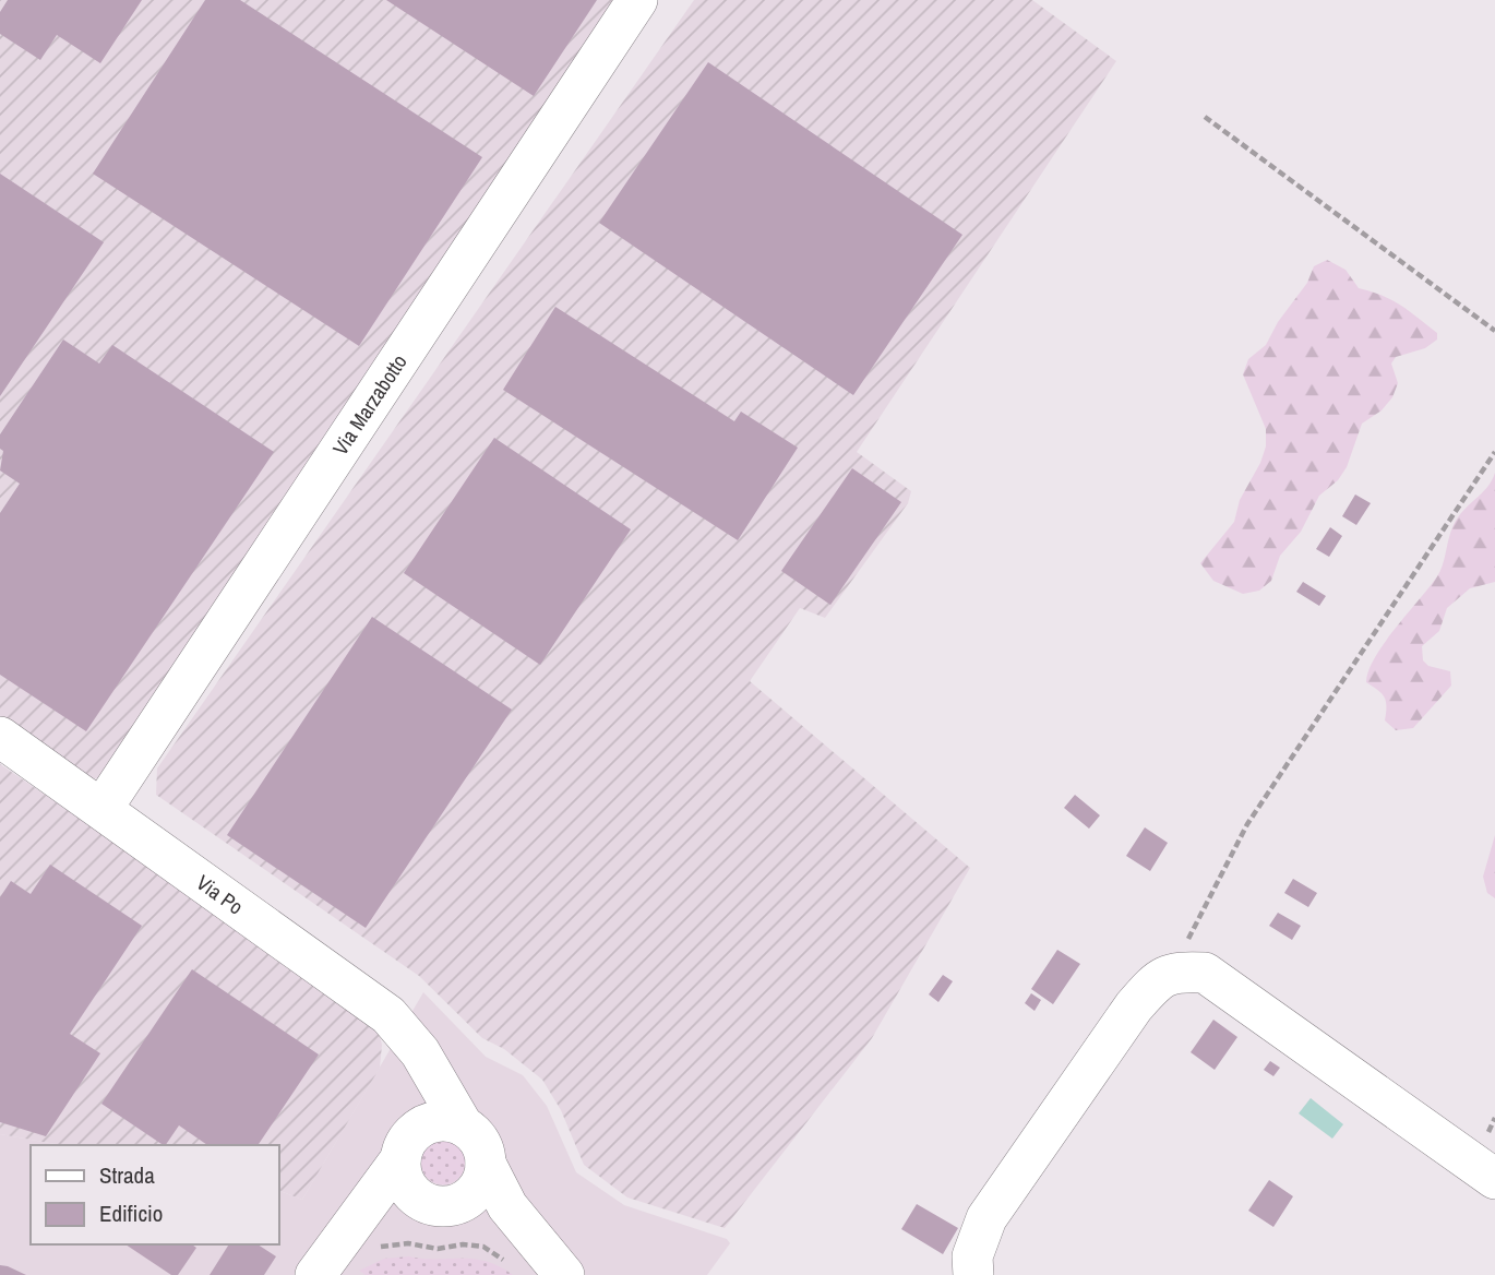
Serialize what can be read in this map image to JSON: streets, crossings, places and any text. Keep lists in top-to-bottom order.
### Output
{
  "streets": {
    "street": ["Via Marzabotto", "Via Po"]
  },
  "crossings": [
    ["Via Marzabotto", "Via Po"]
  ],
  "legend": ["Strada", "Edificio"]
}
